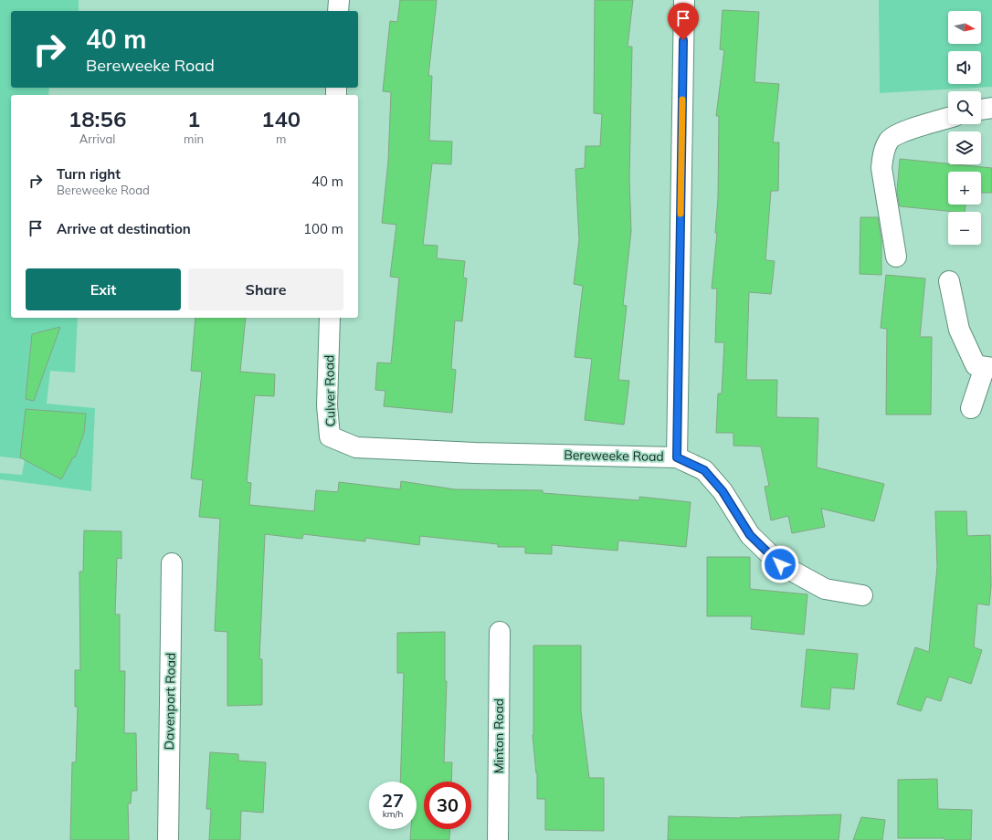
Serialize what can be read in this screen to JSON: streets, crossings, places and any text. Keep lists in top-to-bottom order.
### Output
{
  "streets": {
    "street": [
      "Culver Road",
      "Bereweeke Road",
      "Davenport Road",
      "Minton Road"
    ]
  },
  "crossings": [
    ["Culver Road", "Bereweeke Road"]
  ],
  "north": "right",
  "page": {
    "map_buttons": ["+", "−"],
    "turn": ["40 m", "Bereweeke Road"],
    "eta": [
      "18:56",
      "Arrival",
      "1",
      "min",
      "140",
      "m"
    ],
    "list": [
      {
        "name": "Turn right",
        "note": "Bereweeke Road",
        "value": "40 m"
      },
      {
        "name": "Arrive at destination",
        "value": "100 m"
      }
    ],
    "buttons": ["Exit", "Share"],
    "speed": "27 km/h",
    "limit": "30"
  }
}
